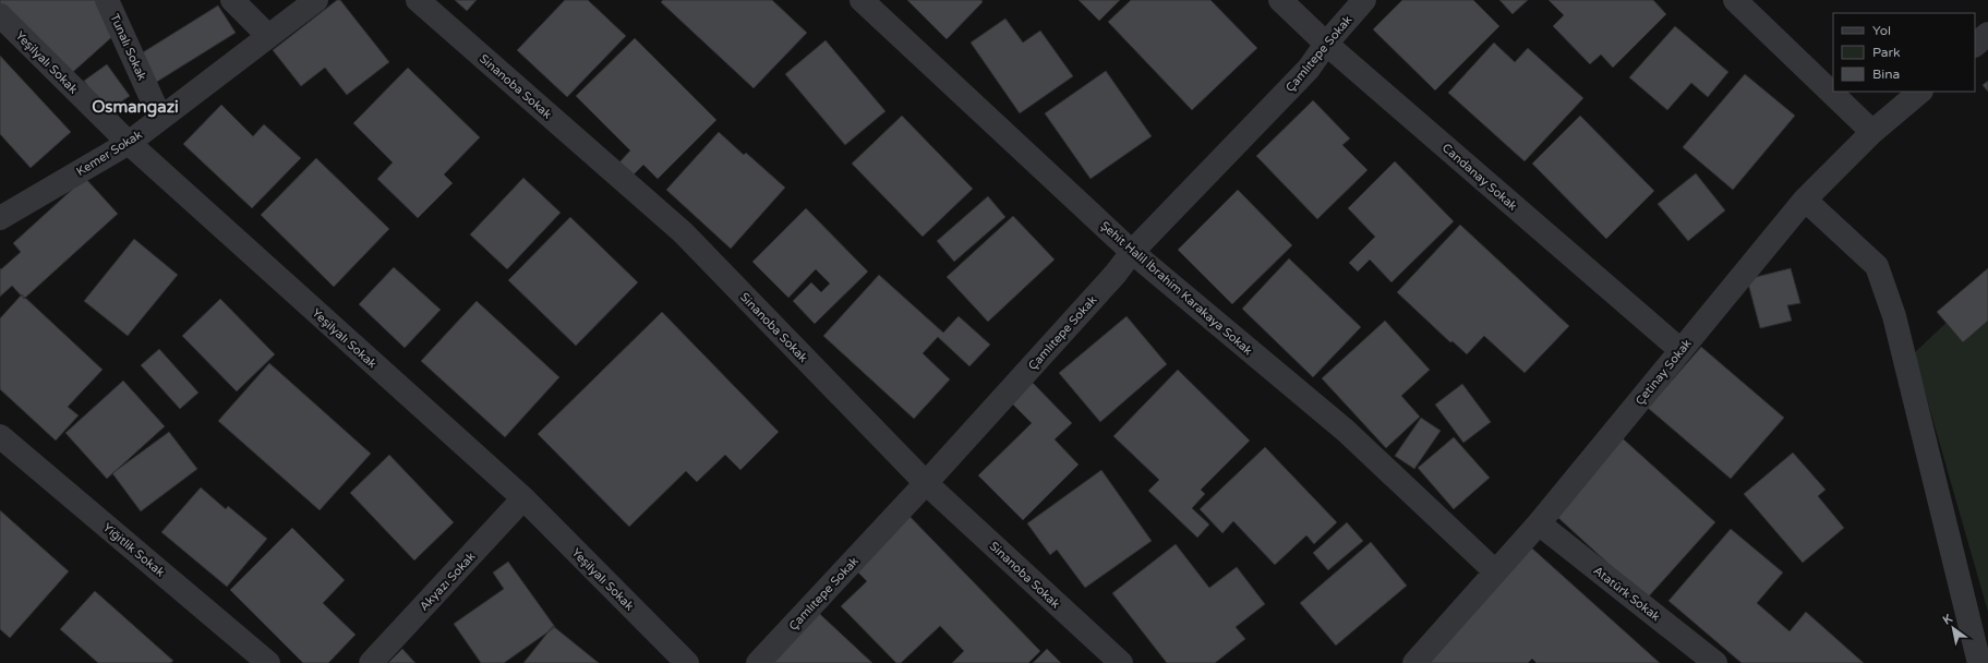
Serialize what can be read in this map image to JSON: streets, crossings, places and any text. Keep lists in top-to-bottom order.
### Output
{
  "streets": {
    "street": [
      "Tunalı Sokak",
      "Çamlıtepe Sokak",
      "Yeşilyalı Sokak",
      "Sinanoba Sokak",
      "Kemer Sokak",
      "Candanay Sokak",
      "Şehit Halil İbrahim Karakaya Sokak",
      "Çetinay Sokak",
      "Yiğitlik Sokak",
      "Akyazı Sokak",
      "Atatürk Sokak"
    ]
  },
  "crossings": [
    ["Tunalı Sokak", "Kemer Sokak"],
    ["Çamlıtepe Sokak", "Sinanoba Sokak"],
    ["Çamlıtepe Sokak", "Candanay Sokak"],
    ["Çamlıtepe Sokak", "Şehit Halil İbrahim Karakaya Sokak"],
    ["Yeşilyalı Sokak", "Kemer Sokak"],
    ["Yeşilyalı Sokak", "Akyazı Sokak"],
    ["Candanay Sokak", "Çetinay Sokak"],
    ["Şehit Halil İbrahim Karakaya Sokak", "Çetinay Sokak"],
    ["Çetinay Sokak", "Atatürk Sokak"]
  ],
  "districts": ["Osmangazi"],
  "legend": ["Yol", "Park", "Bina"],
  "north": "top left"
}
